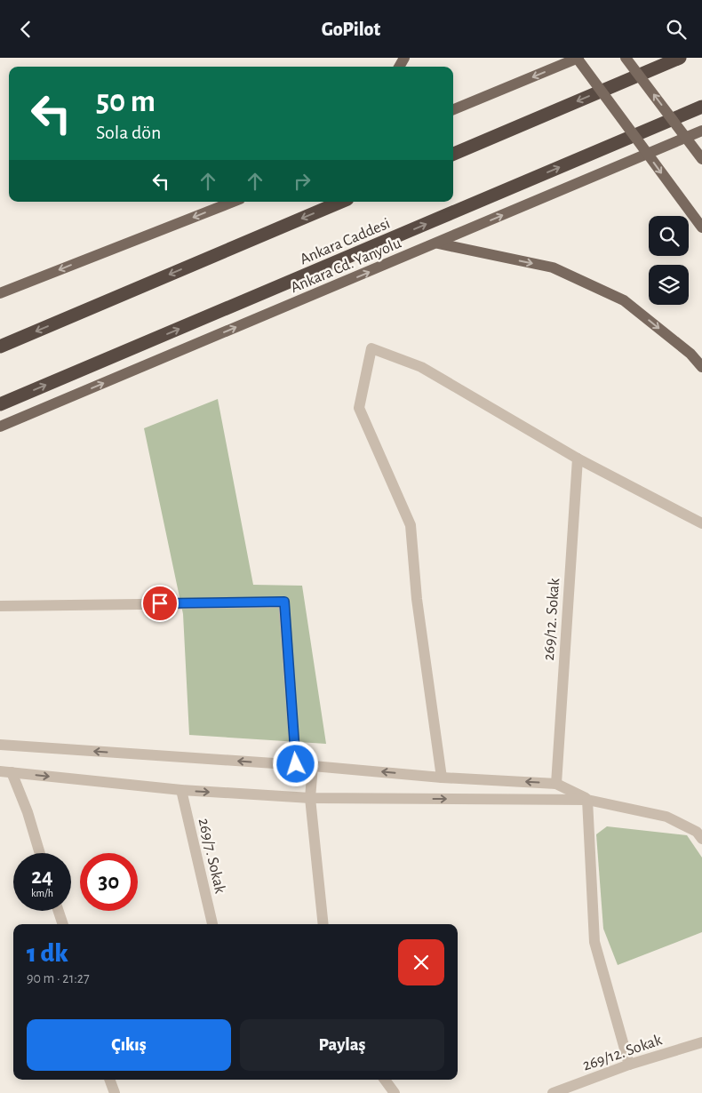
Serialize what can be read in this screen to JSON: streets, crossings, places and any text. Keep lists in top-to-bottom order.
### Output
{
  "streets": {
    "highway": ["Ankara Caddesi"],
    "main road": ["Ankara Cd. Yanyolu"],
    "street": ["269/12. Sokak", "269/7. Sokak"]
  },
  "one_way": ["Ankara Cd. Yanyolu"],
  "page": {
    "header": "GoPilot",
    "turn": ["50 m", "Sola dön"],
    "speed": "24 km/h",
    "limit": "30",
    "heading": ["1 dk", "90 m · 21:27"],
    "buttons": ["Çıkış", "Paylaş"]
  }
}
